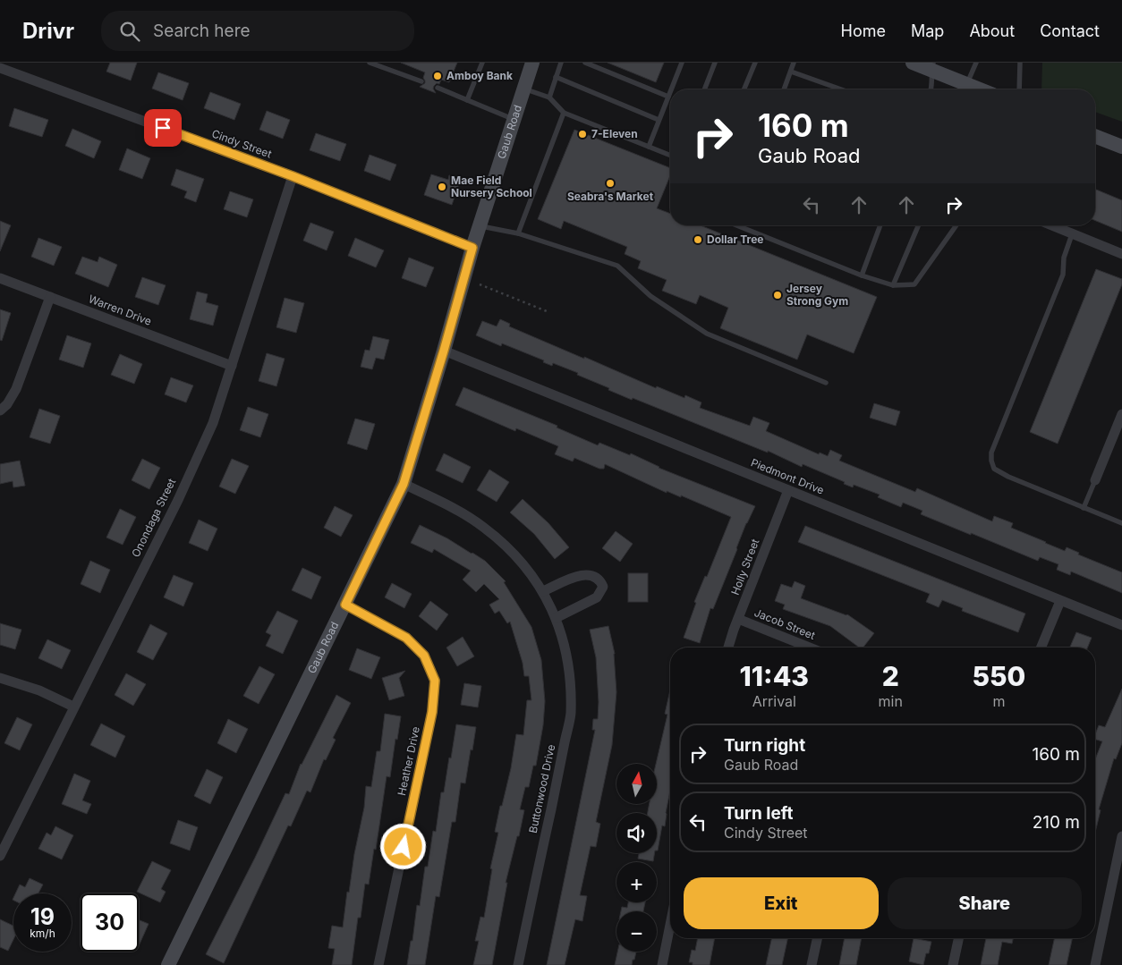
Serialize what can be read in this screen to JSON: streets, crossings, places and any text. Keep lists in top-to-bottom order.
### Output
{
  "streets": {
    "street": [
      "Gaub Road",
      "Cindy Street",
      "Warren Drive",
      "Piedmont Drive",
      "Onondaga Street",
      "Holly Street",
      "Jacob Street",
      "Heather Drive",
      "Buttonwood Drive"
    ]
  },
  "crossings": [
    ["Gaub Road", "Cindy Street"],
    ["Gaub Road", "Piedmont Drive"],
    ["Gaub Road", "Heather Drive"],
    ["Gaub Road", "Buttonwood Drive"],
    ["Cindy Street", "Onondaga Street"],
    ["Warren Drive", "Onondaga Street"],
    ["Piedmont Drive", "Holly Street"],
    ["Holly Street", "Jacob Street"]
  ],
  "places": [
    "Amboy Bank",
    "7-Eleven",
    "Seabra's Market",
    "Mae Field Nursery School",
    "Dollar Tree",
    "Jersey Strong Gym"
  ],
  "north": "top",
  "page": {
    "header": "Drivr",
    "search": "Search here",
    "nav": [
      "Home",
      "Map",
      "About",
      "Contact"
    ],
    "turn": ["160 m", "Gaub Road"],
    "eta": [
      "11:43",
      "Arrival",
      "2",
      "min",
      "550",
      "m"
    ],
    "list": [
      {
        "name": "Turn right",
        "note": "Gaub Road",
        "value": "160 m"
      },
      {
        "name": "Turn left",
        "note": "Cindy Street",
        "value": "210 m"
      }
    ],
    "map_buttons": ["+", "−"],
    "buttons": ["Exit", "Share"],
    "speed": "19 km/h",
    "limit": "30"
  }
}
